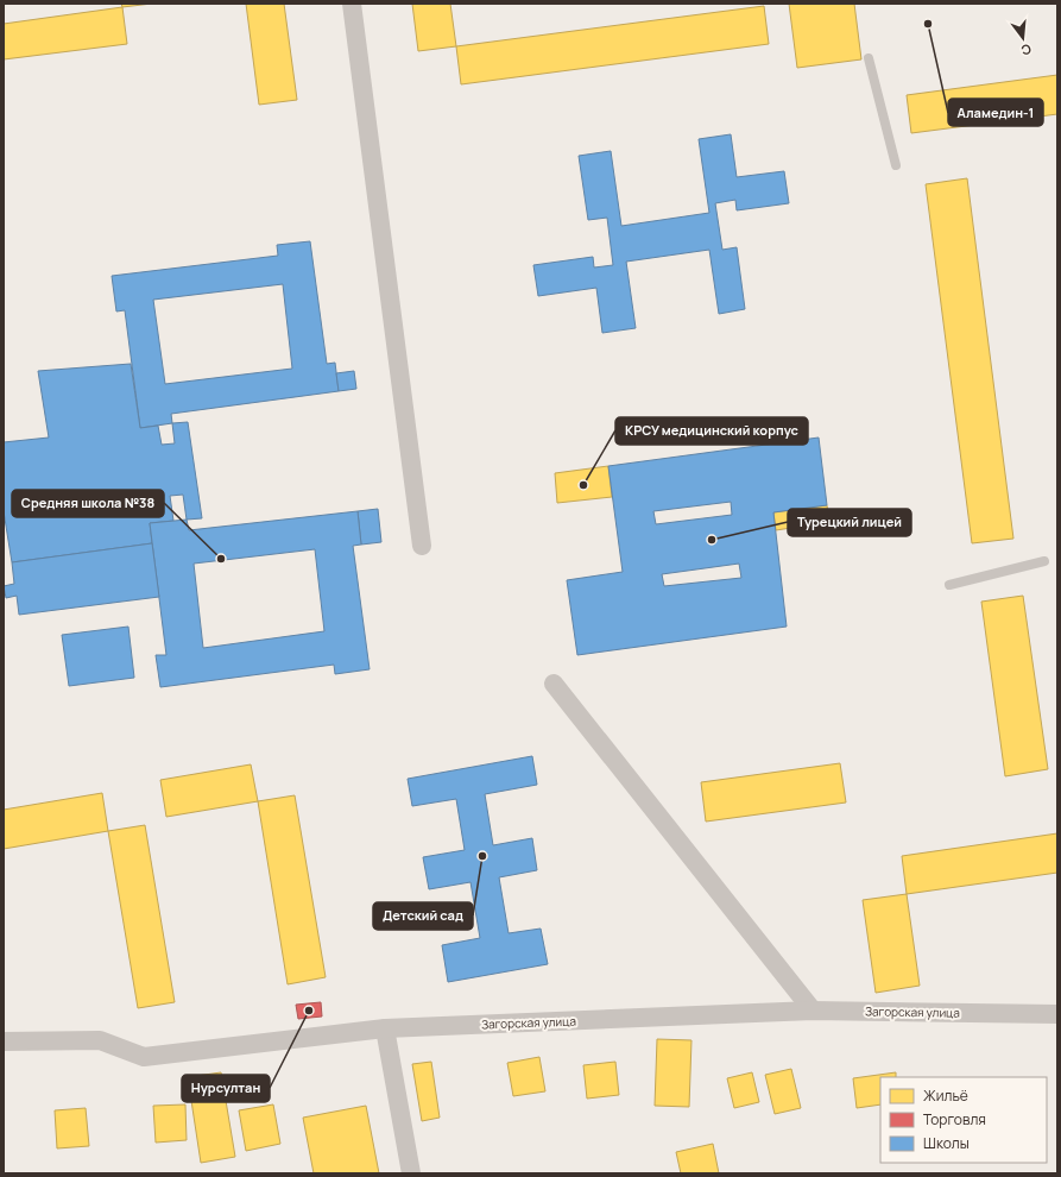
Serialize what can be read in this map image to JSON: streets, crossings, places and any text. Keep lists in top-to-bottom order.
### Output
{
  "streets": {
    "street": ["Загорская улица"]
  },
  "places": [
    "Аламедин-1",
    "КРСУ медицинский корпус",
    "Турецкий лицей",
    "Средняя школа №38",
    "Детский сад",
    "Нурсултан"
  ],
  "legend": ["Жильё", "Торговля", "Школы"],
  "north": "bottom"
}
